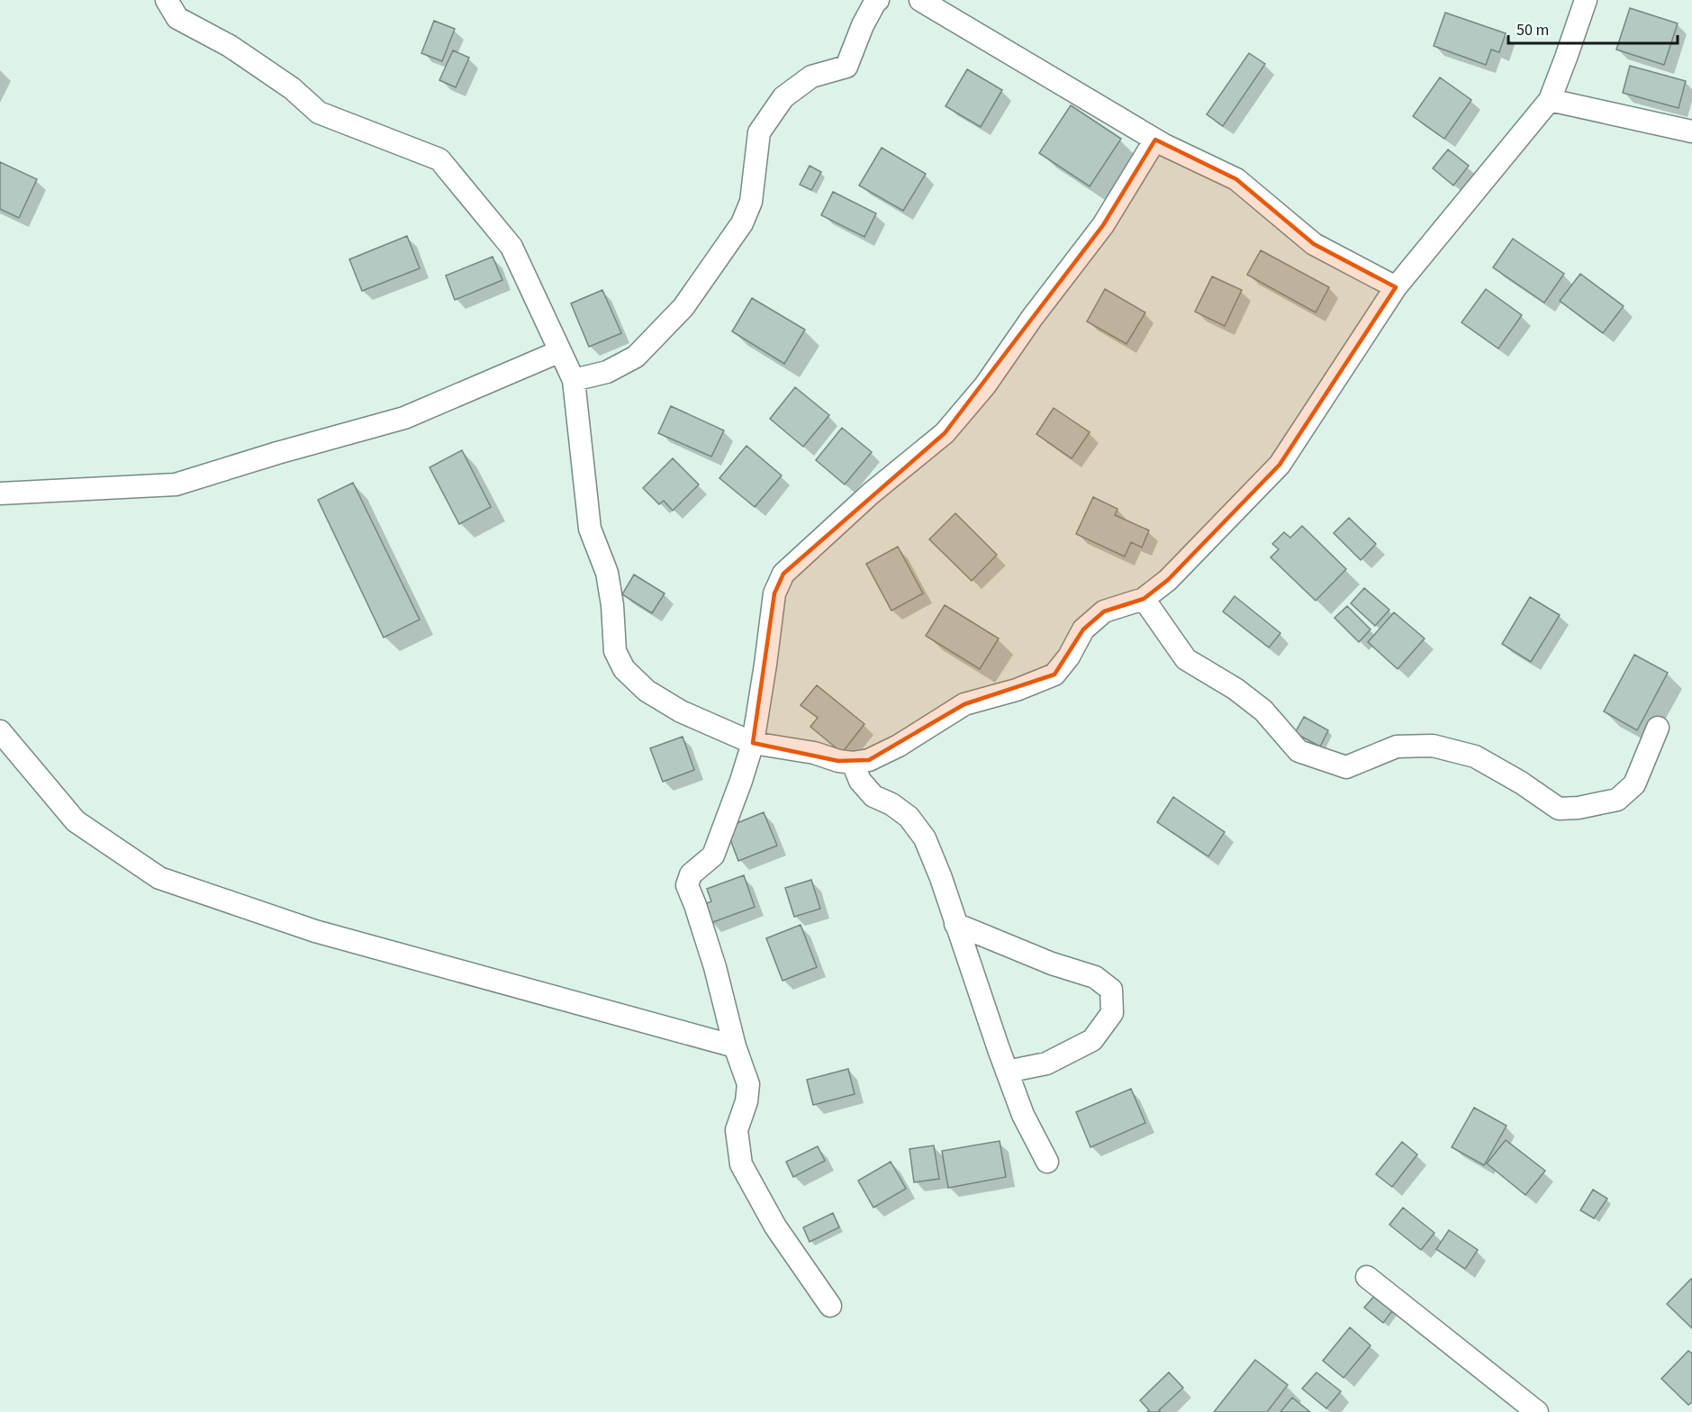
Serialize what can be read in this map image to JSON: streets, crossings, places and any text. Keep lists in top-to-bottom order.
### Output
{
  "scale_bar": "50 m"
}
